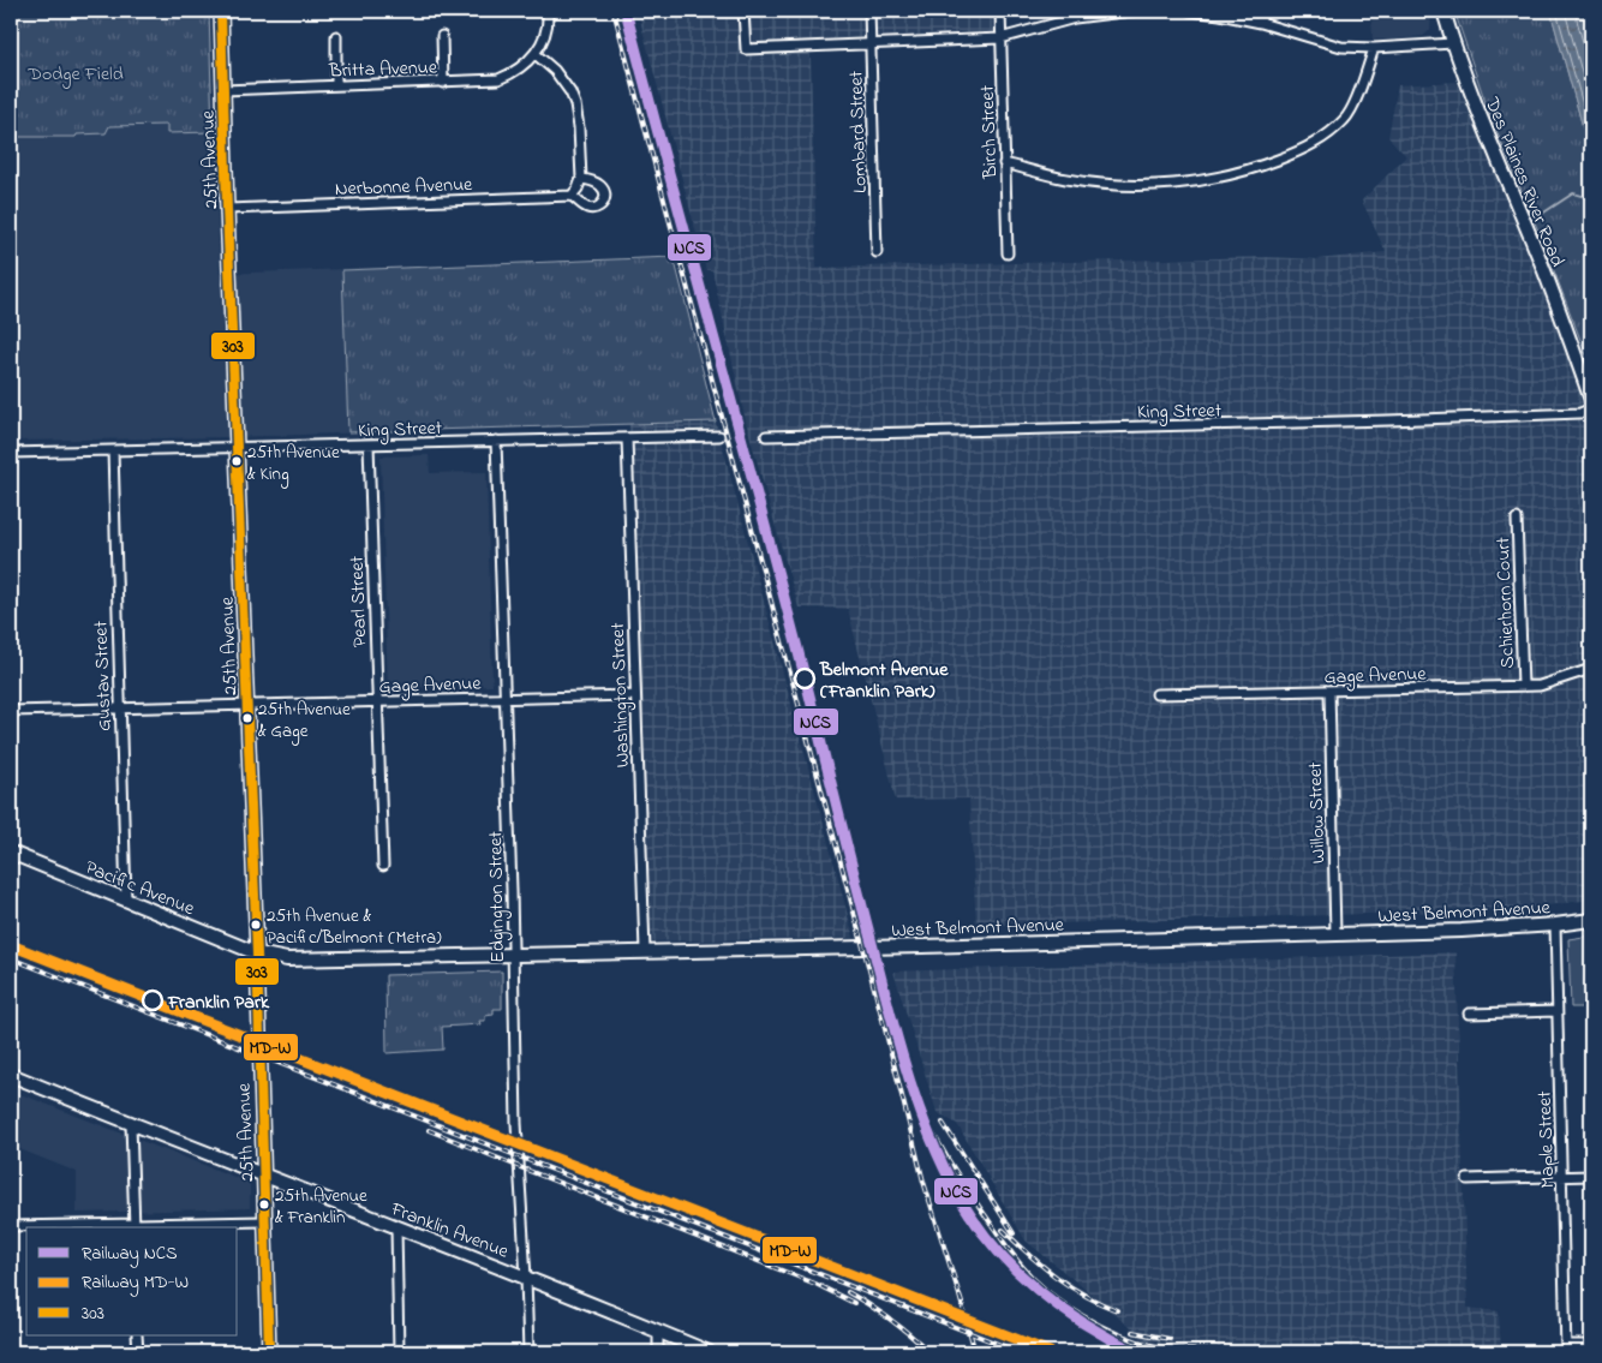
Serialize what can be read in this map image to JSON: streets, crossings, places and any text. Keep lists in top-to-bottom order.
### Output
{
  "streets": {
    "main road": [
      "25th Avenue",
      "Des Plaines River Road",
      "Pacific Avenue",
      "West Belmont Avenue",
      "Franklin Avenue"
    ],
    "street": [
      "Britta Avenue",
      "Lombard Street",
      "Birch Street",
      "Nerbonne Avenue",
      "King Street",
      "Pearl Street",
      "Schierhorn Court",
      "Gage Avenue",
      "Gustav Street",
      "Washington Street",
      "Willow Street",
      "Edgington Street",
      "Maple Street"
    ]
  },
  "crossings": [
    ["Britta Avenue", "25th Avenue"],
    ["25th Avenue", "Nerbonne Avenue"],
    ["25th Avenue", "King Street"],
    ["25th Avenue", "Gage Avenue"],
    ["25th Avenue", "Pacific Avenue"],
    ["25th Avenue", "West Belmont Avenue"],
    ["25th Avenue", "Franklin Avenue"],
    ["King Street", "Pearl Street"],
    ["King Street", "Gustav Street"],
    ["King Street", "Washington Street"],
    ["King Street", "Edgington Street"],
    ["Pearl Street", "Gage Avenue"],
    ["Schierhorn Court", "Gage Avenue"],
    ["Gage Avenue", "Gustav Street"],
    ["Gage Avenue", "Washington Street"],
    ["Gage Avenue", "Willow Street"],
    ["Gage Avenue", "Edgington Street"],
    ["Gustav Street", "Pacific Avenue"],
    ["Washington Street", "West Belmont Avenue"],
    ["Willow Street", "West Belmont Avenue"],
    ["Pacific Avenue", "West Belmont Avenue"],
    ["Edgington Street", "West Belmont Avenue"],
    ["Edgington Street", "Franklin Avenue"],
    ["West Belmont Avenue", "Maple Street"]
  ],
  "parks": ["Dodge Field"],
  "places": [
    "25th Avenue & King",
    "Belmont Avenue (Franklin Park)",
    "25th Avenue & Gage",
    "25th Avenue & Pacific/Belmont (Metra)",
    "Franklin Park",
    "25th Avenue & Franklin"
  ],
  "lines": ["rail line NCS", "transit line 303", "rail line MD-W"],
  "legend": ["Railway NCS", "Railway MD-W", "303"]
}
